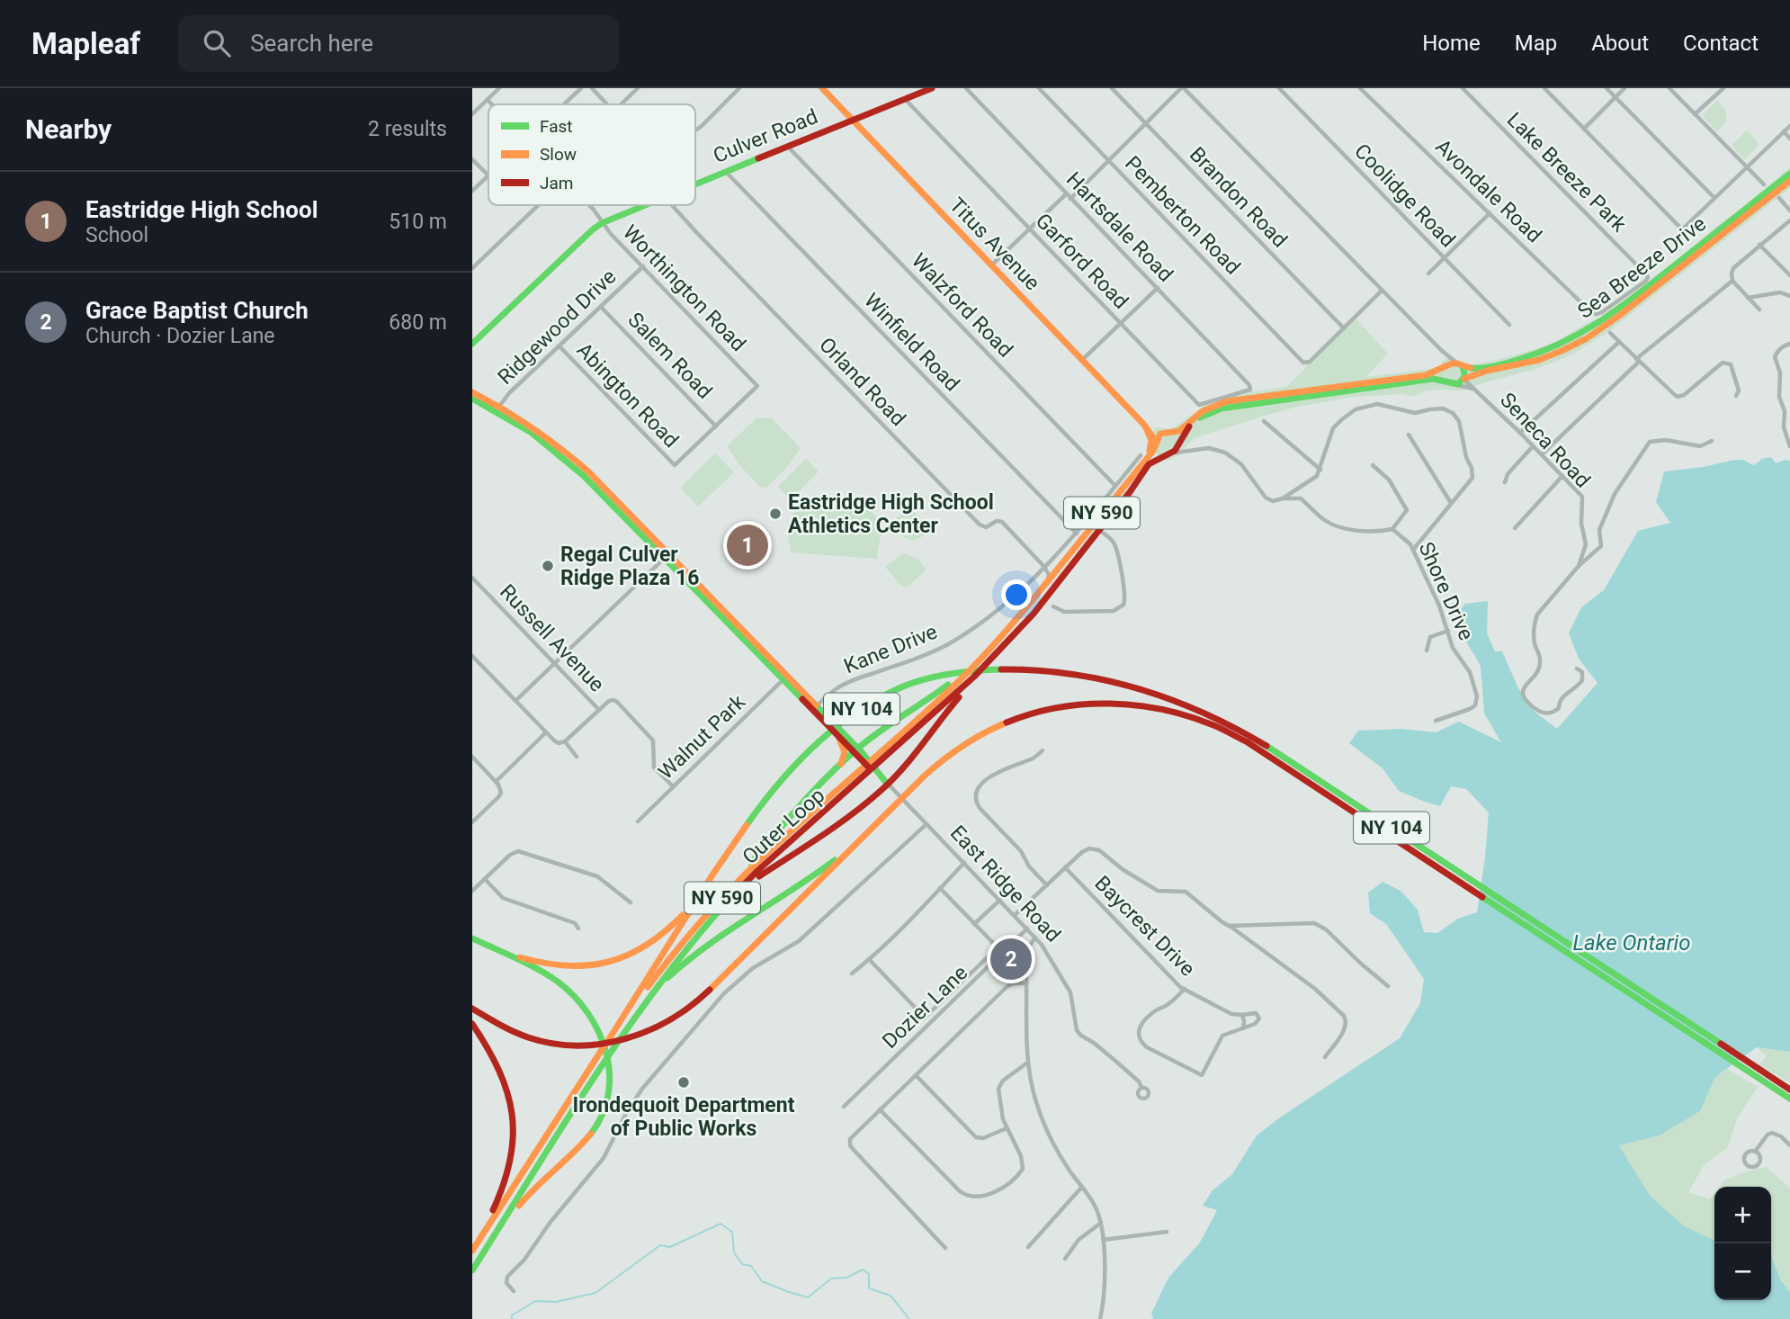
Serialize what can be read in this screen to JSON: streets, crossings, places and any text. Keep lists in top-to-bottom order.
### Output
{
  "streets": {
    "main road": [
      "Culver Road",
      "Titus Avenue",
      "Sea Breeze Drive",
      "NY 590",
      "NY 104",
      "Outer Loop",
      "East Ridge Road"
    ],
    "street": [
      "Lake Breeze Park",
      "Avondale Road",
      "Coolidge Road",
      "Brandon Road",
      "Pemberton Road",
      "Hartsdale Road",
      "Garford Road",
      "Worthington Road",
      "Walzford Road",
      "Ridgewood Drive",
      "Winfield Road",
      "Salem Road",
      "Orland Road",
      "Abington Road",
      "Seneca Road",
      "Shore Drive",
      "Russell Avenue",
      "Kane Drive",
      "Walnut Park",
      "Baycrest Drive",
      "Dozier Lane"
    ]
  },
  "crossings": [
    ["Culver Road", "Titus Avenue"],
    ["Culver Road", "Garford Road"],
    ["Culver Road", "Worthington Road"],
    ["Culver Road", "Walzford Road"],
    ["Culver Road", "Winfield Road"],
    ["Lake Breeze Park", "Avondale Road"],
    ["Brandon Road", "Pemberton Road"],
    ["Hartsdale Road", "Garford Road"],
    ["Titus Avenue", "NY 590"],
    ["Titus Avenue", "Outer Loop"],
    ["Sea Breeze Drive", "Seneca Road"],
    ["Worthington Road", "Ridgewood Drive"],
    ["Worthington Road", "Salem Road"],
    ["Worthington Road", "Abington Road"],
    ["Walzford Road", "Kane Drive"],
    ["Ridgewood Drive", "Salem Road"],
    ["Ridgewood Drive", "Abington Road"],
    ["Ridgewood Drive", "East Ridge Road"],
    ["Winfield Road", "Kane Drive"],
    ["Salem Road", "Abington Road"],
    ["Orland Road", "Kane Drive"],
    ["NY 590", "Kane Drive"],
    ["NY 590", "Outer Loop"],
    ["Russell Avenue", "Walnut Park"],
    ["Kane Drive", "East Ridge Road"],
    ["Walnut Park", "East Ridge Road"],
    ["East Ridge Road", "Dozier Lane"]
  ],
  "water": ["Lake Ontario"],
  "places": ["Eastridge High School Athletics Center", "Regal Culver Ridge Plaza 16", "Irondequoit Department of Public Works"],
  "legend": ["Fast", "Slow", "Jam"],
  "page": {
    "header": "Mapleaf",
    "search": "Search here",
    "nav": [
      "Home",
      "Map",
      "About",
      "Contact"
    ],
    "heading": ["Nearby", "2 results"],
    "list": [
      {
        "mark": "1",
        "name": "Eastridge High School",
        "note": "School",
        "value": "510 m"
      },
      {
        "mark": "2",
        "name": "Grace Baptist Church",
        "note": "Church · Dozier Lane",
        "value": "680 m"
      }
    ],
    "pins": ["1", "2"],
    "map_buttons": ["+", "−"]
  }
}
